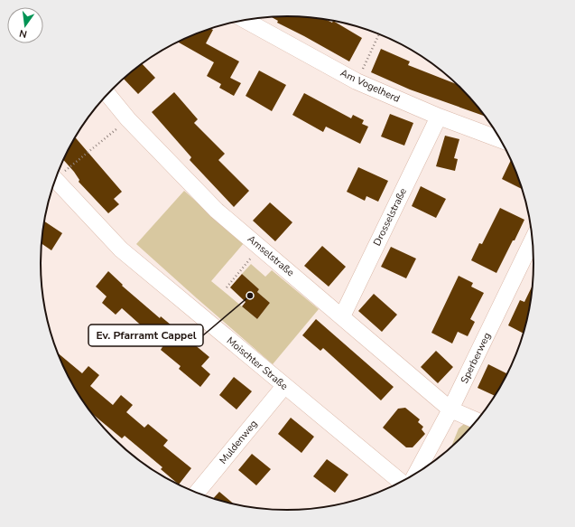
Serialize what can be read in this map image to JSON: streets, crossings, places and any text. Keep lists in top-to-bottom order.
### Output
{
  "streets": {
    "street": [
      "Am Vogelherd",
      "Drosselstraße",
      "Amselstraße",
      "Sperberweg",
      "Moischter Straße",
      "Muldenweg"
    ]
  },
  "crossings": [
    ["Am Vogelherd", "Drosselstraße"],
    ["Drosselstraße", "Amselstraße"],
    ["Amselstraße", "Sperberweg"],
    ["Moischter Straße", "Muldenweg"]
  ],
  "places": ["Ev. Pfarramt Cappel"],
  "north": "bottom"
}
